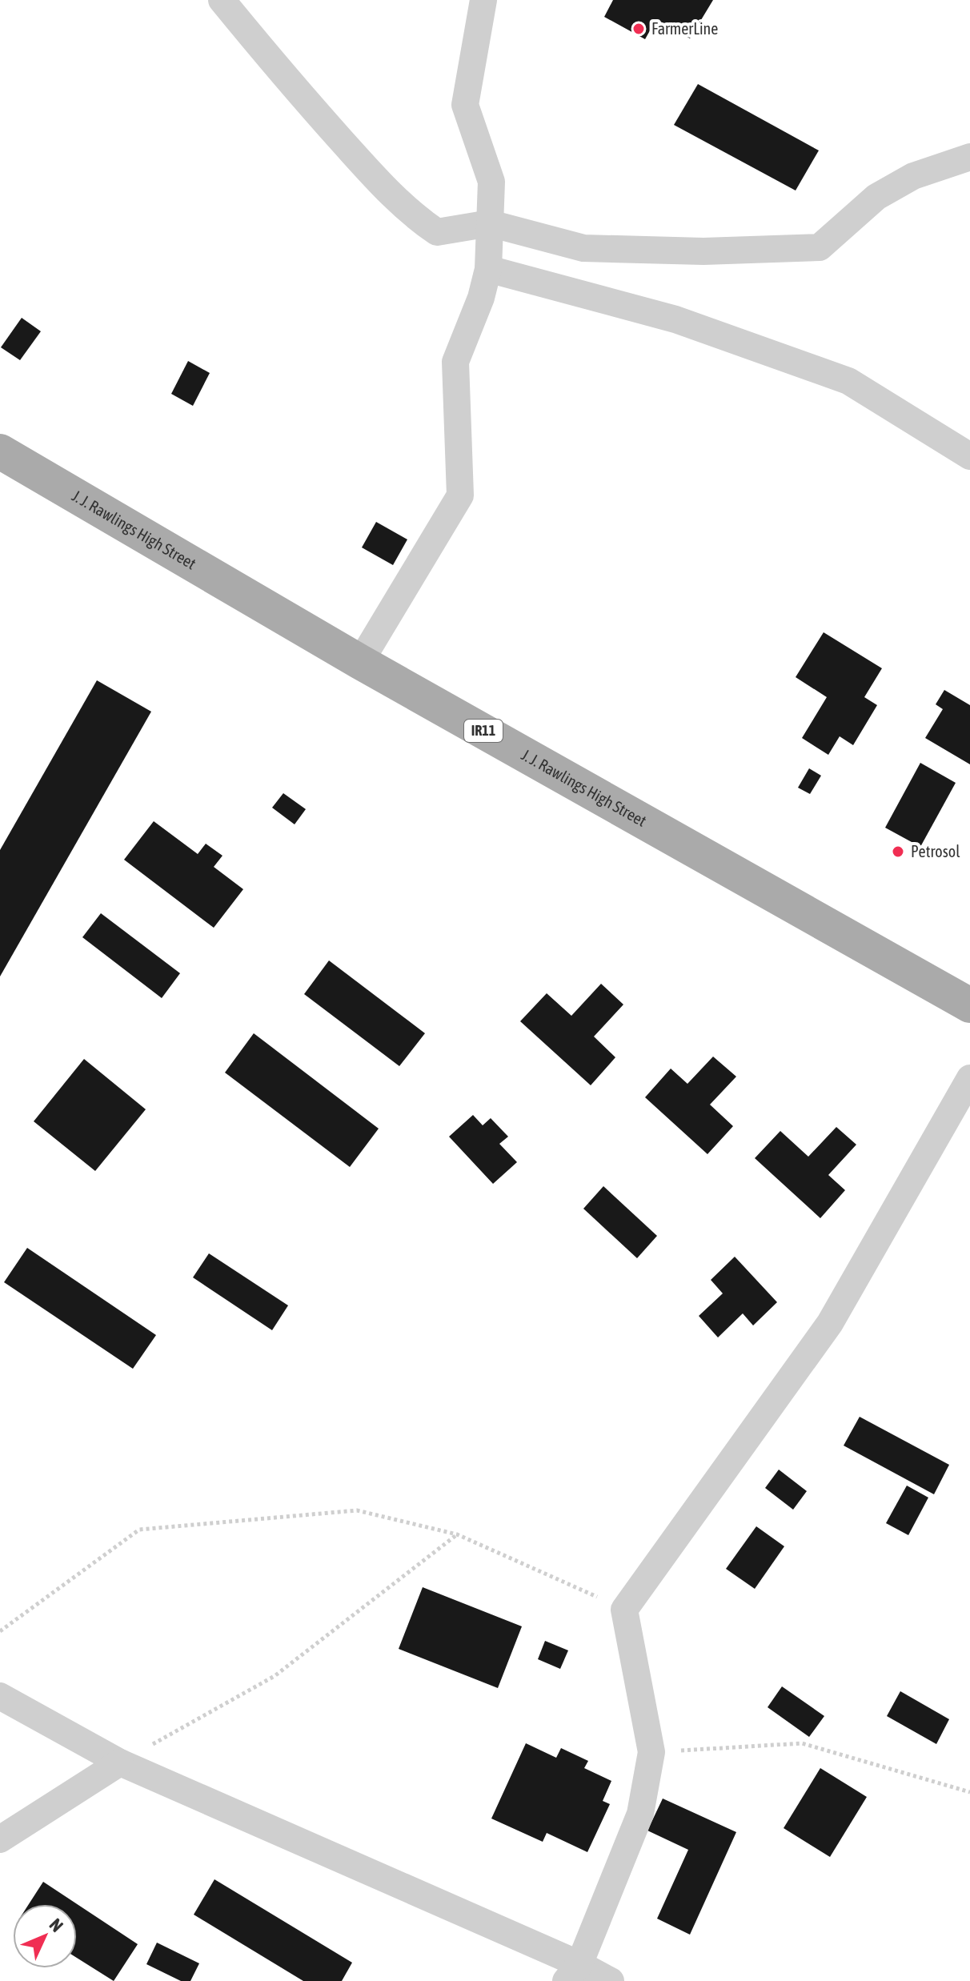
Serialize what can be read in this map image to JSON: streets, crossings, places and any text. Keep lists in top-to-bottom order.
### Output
{
  "streets": {
    "main road": ["J. J. Rawlings High Street", "IR11"]
  },
  "places": ["FarmerLine", "Petrosol"],
  "north": "top right"
}
